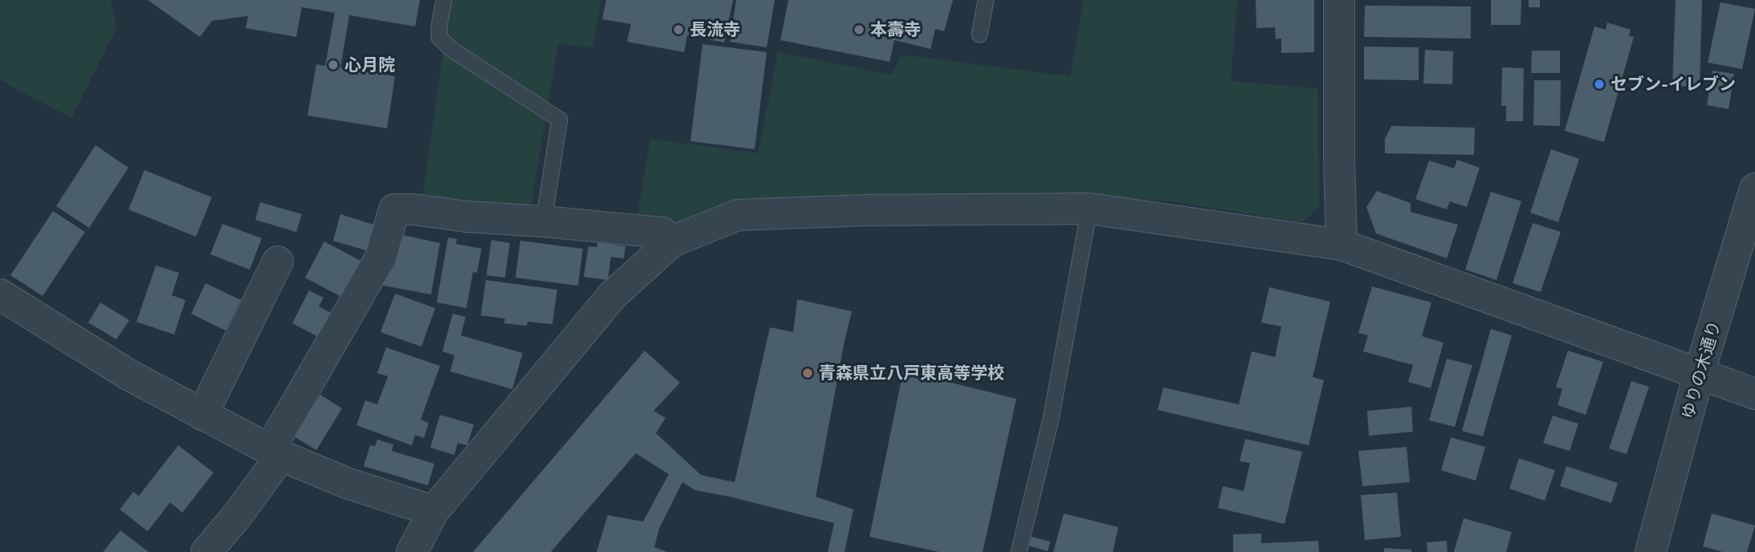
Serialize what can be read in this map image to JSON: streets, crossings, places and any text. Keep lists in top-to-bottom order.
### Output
{
  "streets": {
    "street": ["ゆりの木通り"]
  },
  "places": [
    "長流寺",
    "本壽寺",
    "心月院",
    "セブン-イレブン",
    "青森県立八戸東高等学校"
  ]
}
